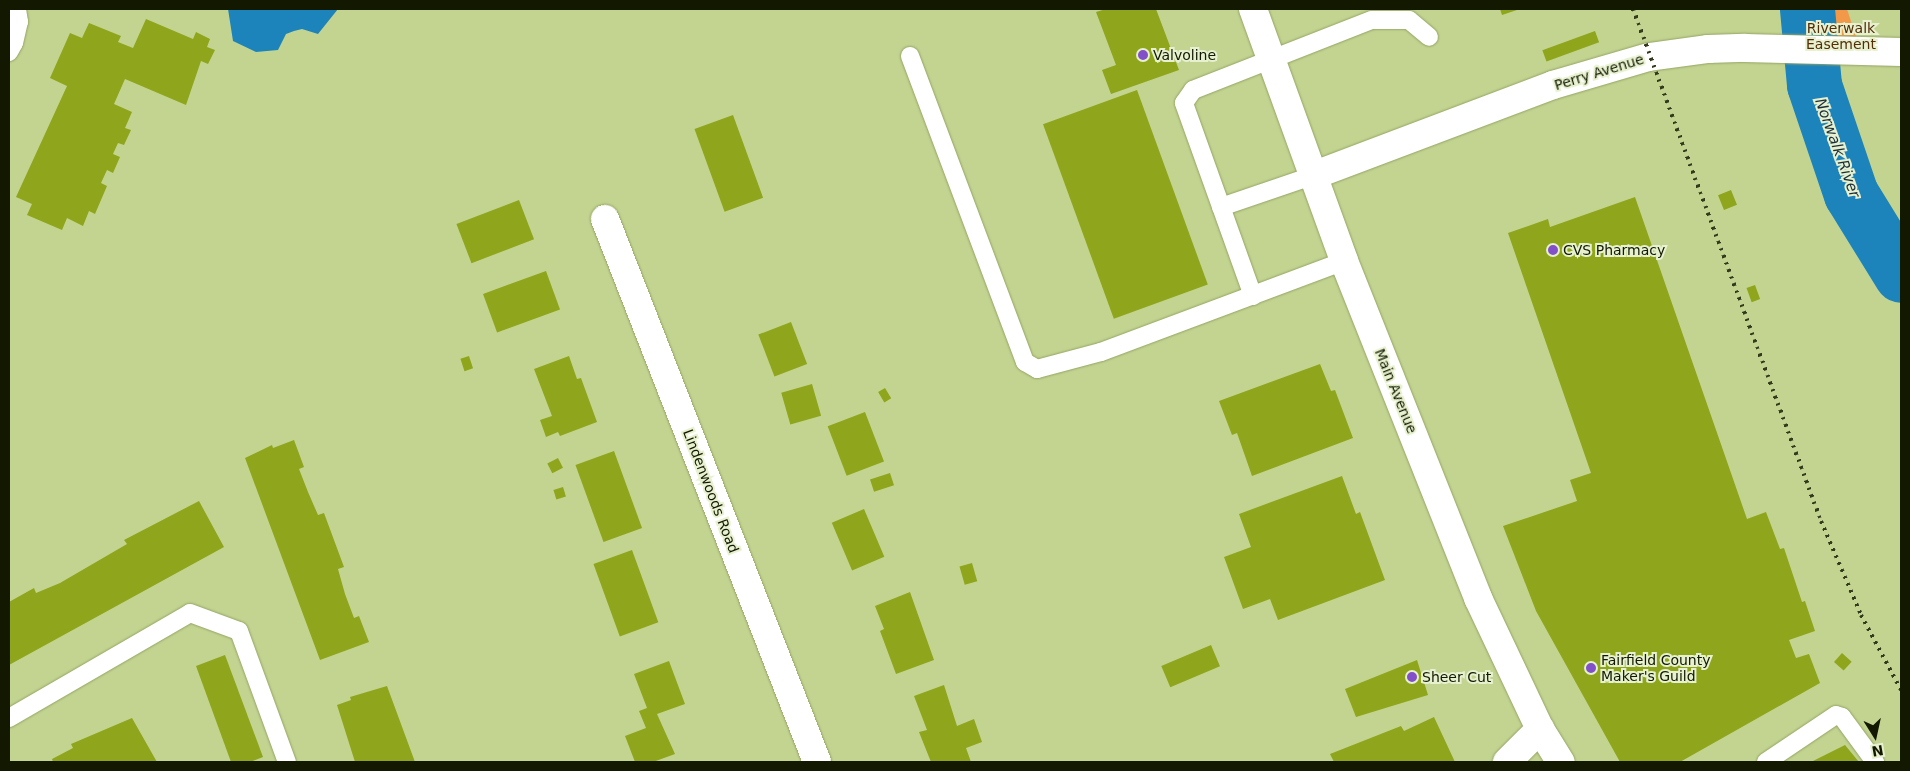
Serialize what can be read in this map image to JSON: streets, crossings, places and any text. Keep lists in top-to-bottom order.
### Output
{
  "streets": {
    "street": ["Perry Avenue", "Main Avenue", "Lindenwoods Road"]
  },
  "crossings": [
    ["Perry Avenue", "Main Avenue"]
  ],
  "water": ["Norwalk River"],
  "parks": ["Riverwalk Easement"],
  "places": [
    "Valvoline",
    "CVS Pharmacy",
    "Fairfield County Maker's Guild",
    "Sheer Cut"
  ],
  "north": "bottom"
}
